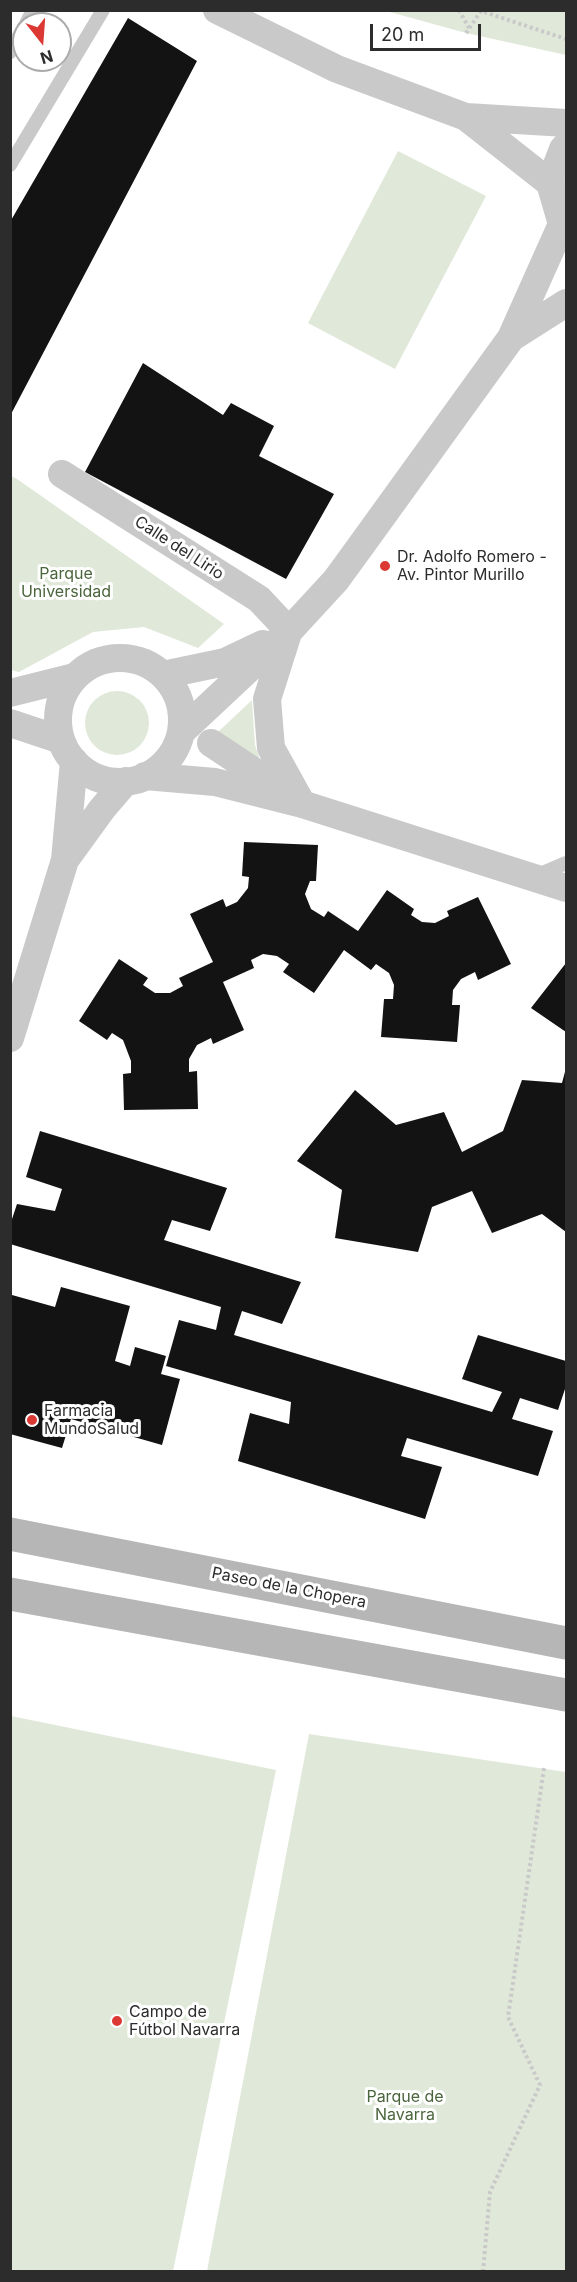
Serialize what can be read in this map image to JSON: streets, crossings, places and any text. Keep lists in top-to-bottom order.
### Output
{
  "streets": {
    "main road": ["Paseo de la Chopera"],
    "street": ["Calle del Lirio"]
  },
  "parks": ["Parque Universidad", "Parque de Navarra"],
  "places": ["Dr. Adolfo Romero - Av. Pintor Murillo", "Farmacia MundoSalud", "Campo de Fútbol Navarra"],
  "scale_bar": "20 m",
  "north": "bottom"
}
